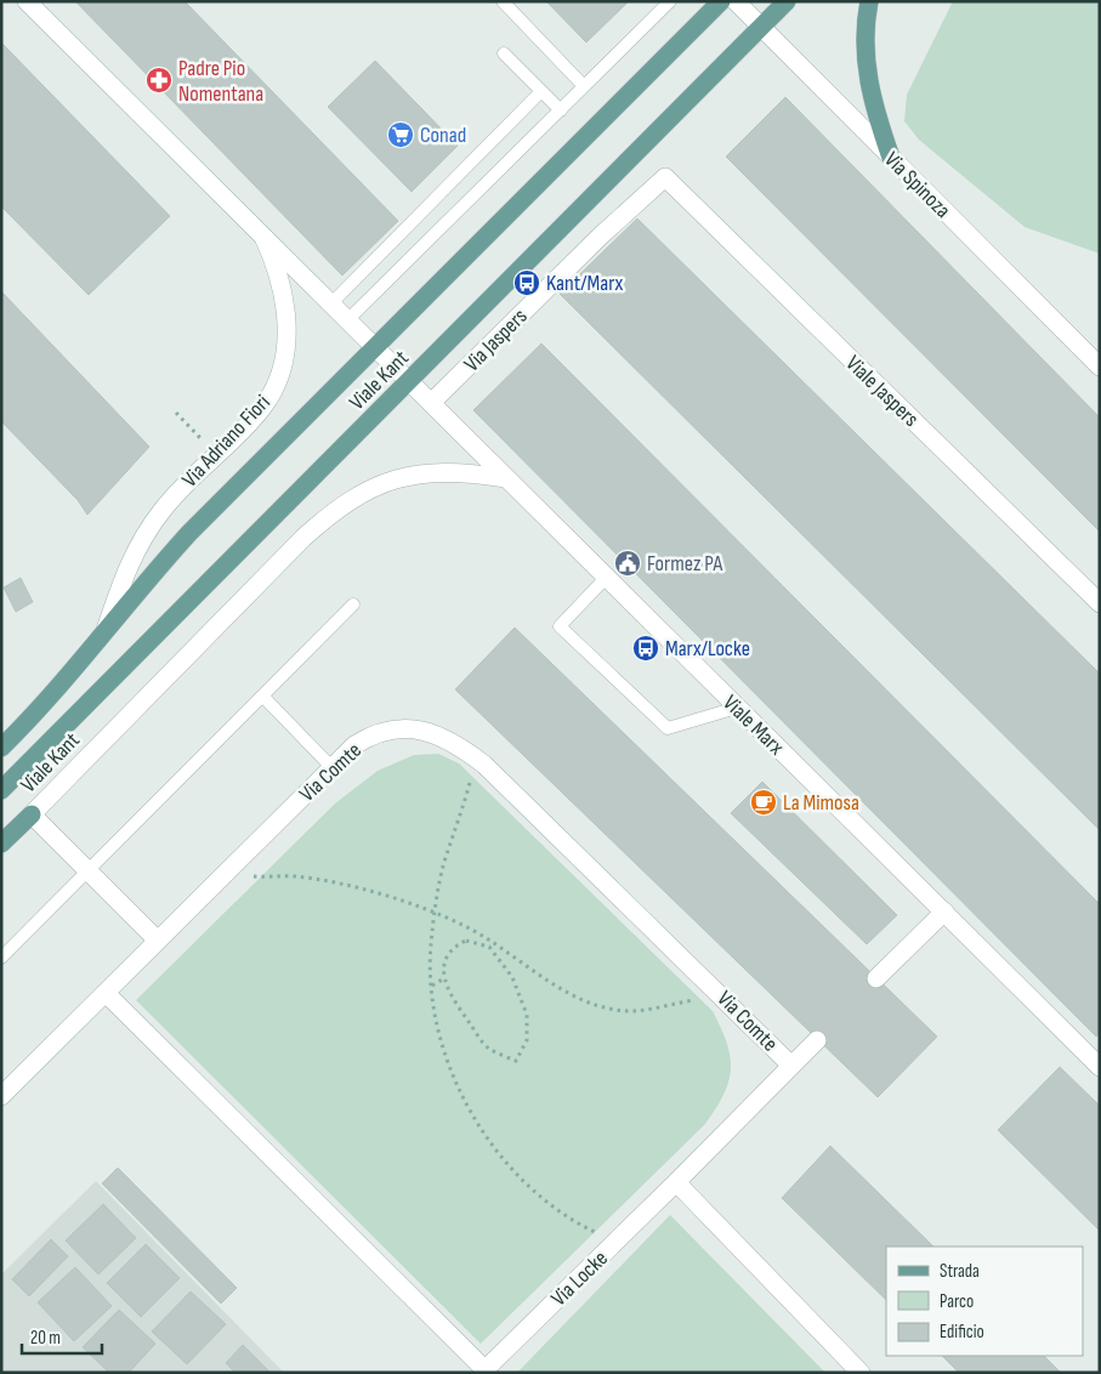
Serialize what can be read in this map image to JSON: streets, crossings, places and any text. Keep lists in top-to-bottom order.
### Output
{
  "streets": {
    "main road": ["Viale Kant"],
    "street": [
      "Via Spinoza",
      "Via Jaspers",
      "Viale Jaspers",
      "Via Adriano Fiori",
      "Viale Marx",
      "Via Comte",
      "Via Locke"
    ]
  },
  "crossings": [
    ["Via Spinoza", "Viale Kant"],
    ["Via Jaspers", "Viale Jaspers"],
    ["Via Jaspers", "Viale Marx"],
    ["Viale Kant", "Via Adriano Fiori"],
    ["Viale Kant", "Viale Marx"],
    ["Via Adriano Fiori", "Viale Marx"],
    ["Via Comte", "Via Locke"]
  ],
  "places": {
    "pharmacy": ["Padre Pio Nomentana"],
    "supermarket": ["Conad"],
    "bus stop": ["Kant/Marx", "Marx/Locke"],
    "public building": ["Formez PA"],
    "cafe": ["La Mimosa"]
  },
  "legend": ["Strada", "Parco", "Edificio"],
  "scale_bar": "20 m"
}
